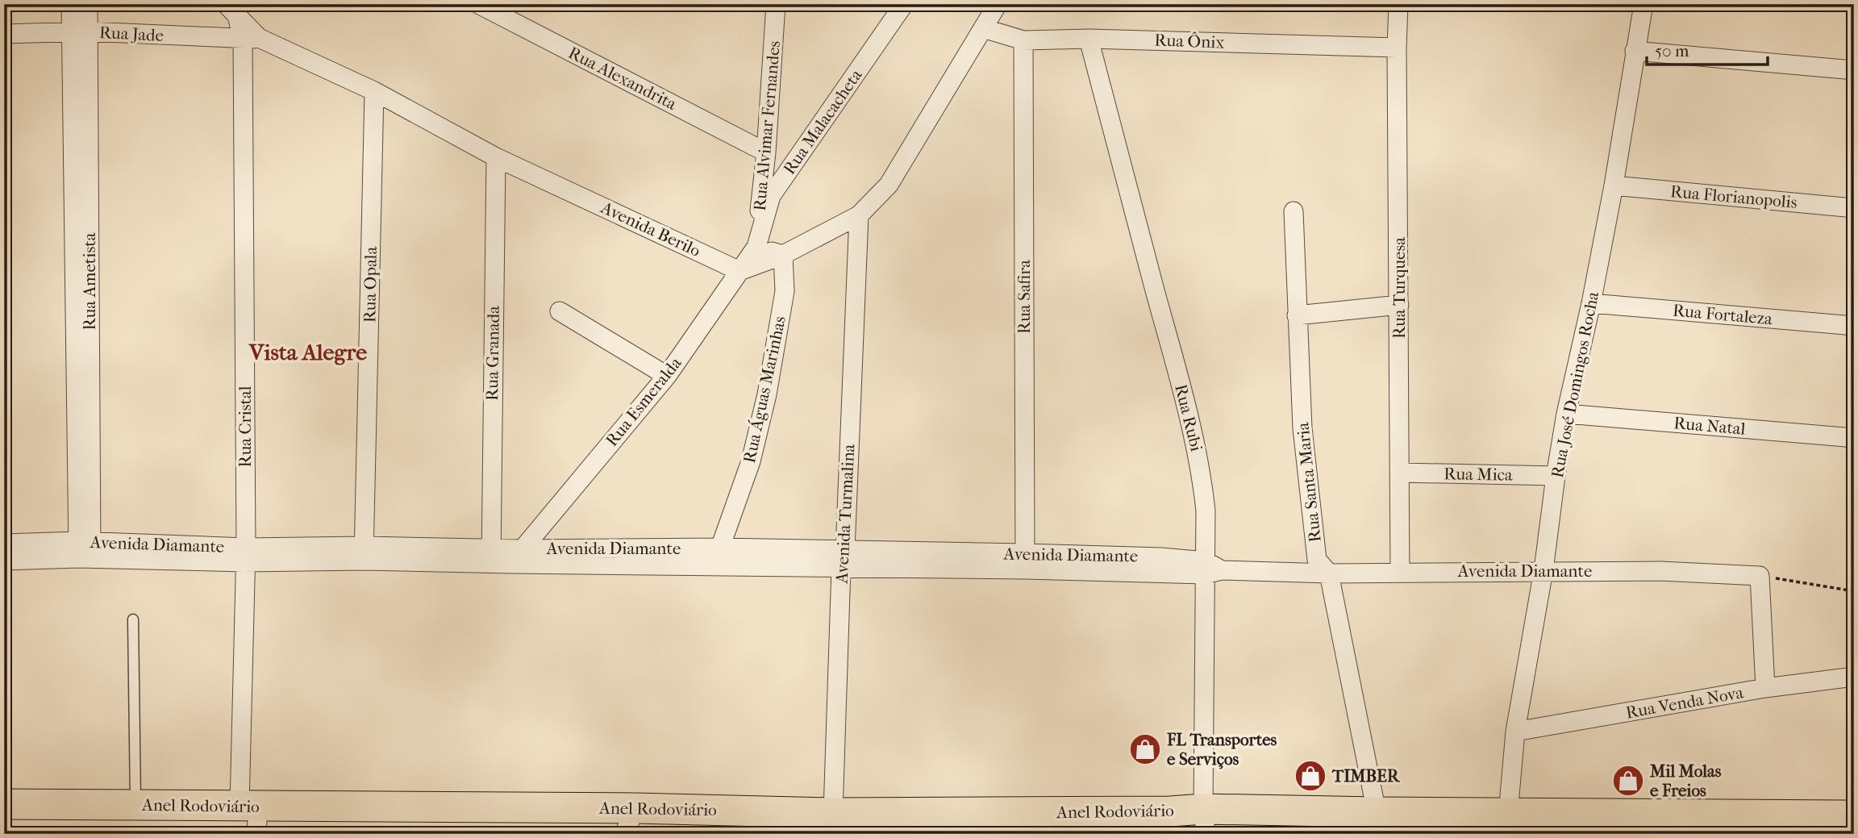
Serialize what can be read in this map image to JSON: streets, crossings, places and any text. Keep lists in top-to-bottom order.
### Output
{
  "streets": {
    "main road": ["Anel Rodoviário"],
    "street": [
      "Rua Jade",
      "Rua Ônix",
      "Rua Alexandrita",
      "Rua Malacacheta",
      "Rua Alvimar Fernandes",
      "Rua Florianopolis",
      "Avenida Berilo",
      "Rua Ametista",
      "Rua Opala",
      "Rua Turquesa",
      "Rua Safira",
      "Rua Fortaleza",
      "Rua Granada",
      "Rua José Domingos Rocha",
      "Rua Águas Marinhas",
      "Rua Esmeralda",
      "Rua Rubi",
      "Rua Natal",
      "Rua Cristal",
      "Rua Mica",
      "Rua Santa Maria",
      "Avenida Turmalina",
      "Avenida Diamante",
      "Rua Venda Nova"
    ]
  },
  "crossings": [
    ["Rua Jade", "Avenida Berilo"],
    ["Rua Jade", "Rua Ametista"],
    ["Rua Jade", "Rua Cristal"],
    ["Rua Ônix", "Rua Turquesa"],
    ["Rua Ônix", "Rua Safira"],
    ["Rua Ônix", "Rua Rubi"],
    ["Rua Alexandrita", "Rua Alvimar Fernandes"],
    ["Rua Malacacheta", "Rua Alvimar Fernandes"],
    ["Rua Malacacheta", "Rua Esmeralda"],
    ["Rua Alvimar Fernandes", "Rua Esmeralda"],
    ["Rua Florianopolis", "Rua José Domingos Rocha"],
    ["Avenida Berilo", "Rua Opala"],
    ["Avenida Berilo", "Rua Granada"],
    ["Avenida Berilo", "Rua Esmeralda"],
    ["Avenida Berilo", "Rua Cristal"],
    ["Rua Ametista", "Avenida Diamante"],
    ["Rua Opala", "Avenida Diamante"],
    ["Rua Turquesa", "Rua Mica"],
    ["Rua Turquesa", "Avenida Diamante"],
    ["Rua Safira", "Avenida Diamante"],
    ["Rua Fortaleza", "Rua José Domingos Rocha"],
    ["Rua Granada", "Avenida Diamante"],
    ["Rua José Domingos Rocha", "Rua Natal"],
    ["Rua José Domingos Rocha", "Rua Mica"],
    ["Rua José Domingos Rocha", "Avenida Diamante"],
    ["Rua José Domingos Rocha", "Rua Venda Nova"],
    ["Rua José Domingos Rocha", "Anel Rodoviário"],
    ["Rua Águas Marinhas", "Avenida Diamante"],
    ["Rua Esmeralda", "Avenida Diamante"],
    ["Rua Rubi", "Avenida Diamante"],
    ["Rua Rubi", "Anel Rodoviário"],
    ["Rua Cristal", "Avenida Diamante"],
    ["Rua Cristal", "Anel Rodoviário"],
    ["Rua Santa Maria", "Avenida Diamante"],
    ["Rua Santa Maria", "Anel Rodoviário"],
    ["Avenida Turmalina", "Avenida Diamante"],
    ["Avenida Turmalina", "Anel Rodoviário"]
  ],
  "districts": ["Vista Alegre"],
  "places": {
    "shop": ["FL Transportes e Serviços", "TIMBER", "Mil Molas e Freios"]
  },
  "scale_bar": "50 m"
}
